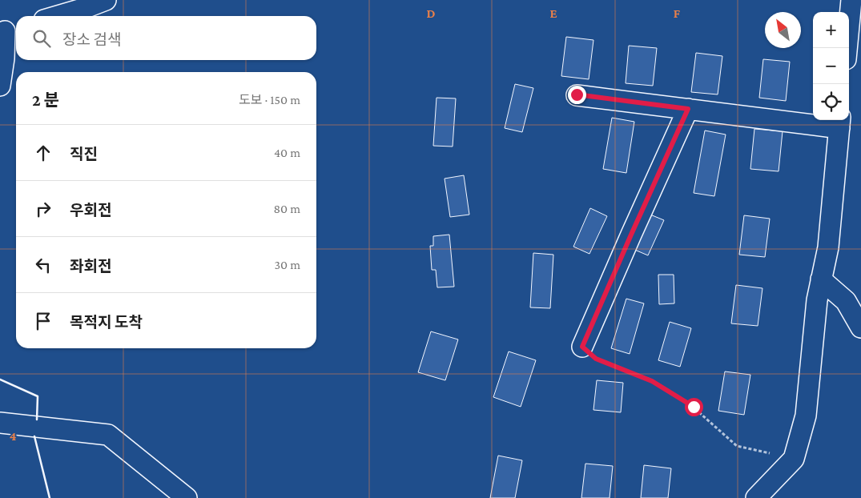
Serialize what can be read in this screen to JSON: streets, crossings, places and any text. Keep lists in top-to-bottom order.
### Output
{
  "north": "top left",
  "page": {
    "map_buttons": ["+", "−"],
    "search": "장소 검색",
    "heading": ["2 분", "도보 · 150 m"],
    "list": [
      ["직진", "40 m"],
      ["우회전", "80 m"],
      ["좌회전", "30 m"],
      "목적지 도착"
    ]
  },
  "grid": {
    "columns": ["D", "E", "F"],
    "rows": ["4"]
  }
}
